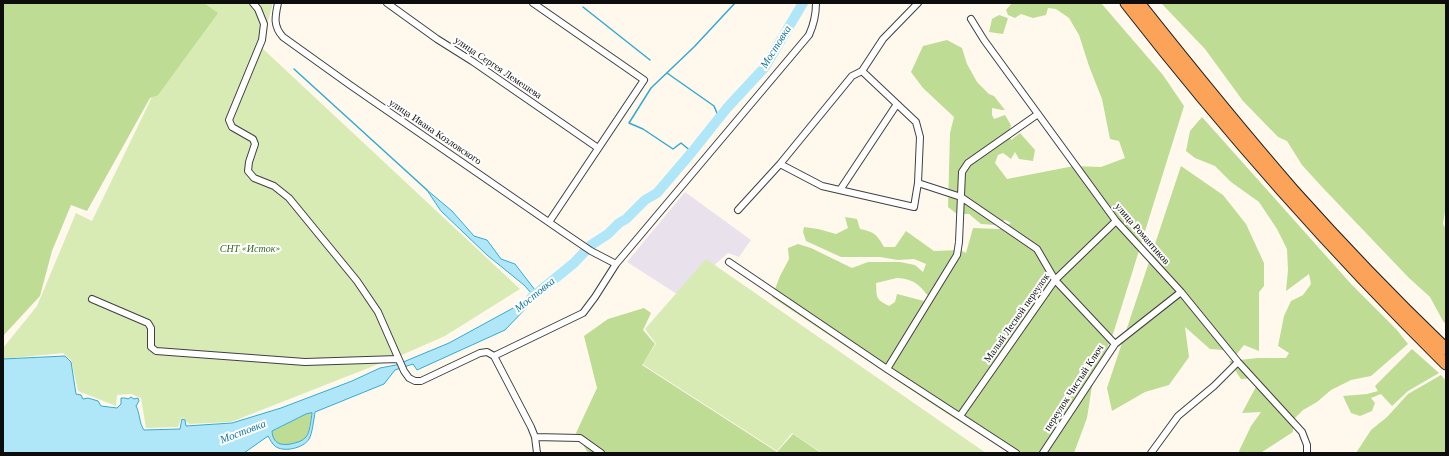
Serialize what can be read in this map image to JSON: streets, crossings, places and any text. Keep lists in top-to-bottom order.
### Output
{
  "streets": {
    "street": [
      "улица Сергея Лемешева",
      "улица Ивана Козловского",
      "улица Романтиков",
      "Малый Лесной переулок",
      "переулок Чистый Ключ"
    ]
  },
  "crossings": [
    ["улица Романтиков", "Малый Лесной переулок"],
    ["улица Романтиков", "переулок Чистый Ключ"]
  ],
  "water": ["Мостовка"],
  "parks": ["СНТ «Исток»"]
}
